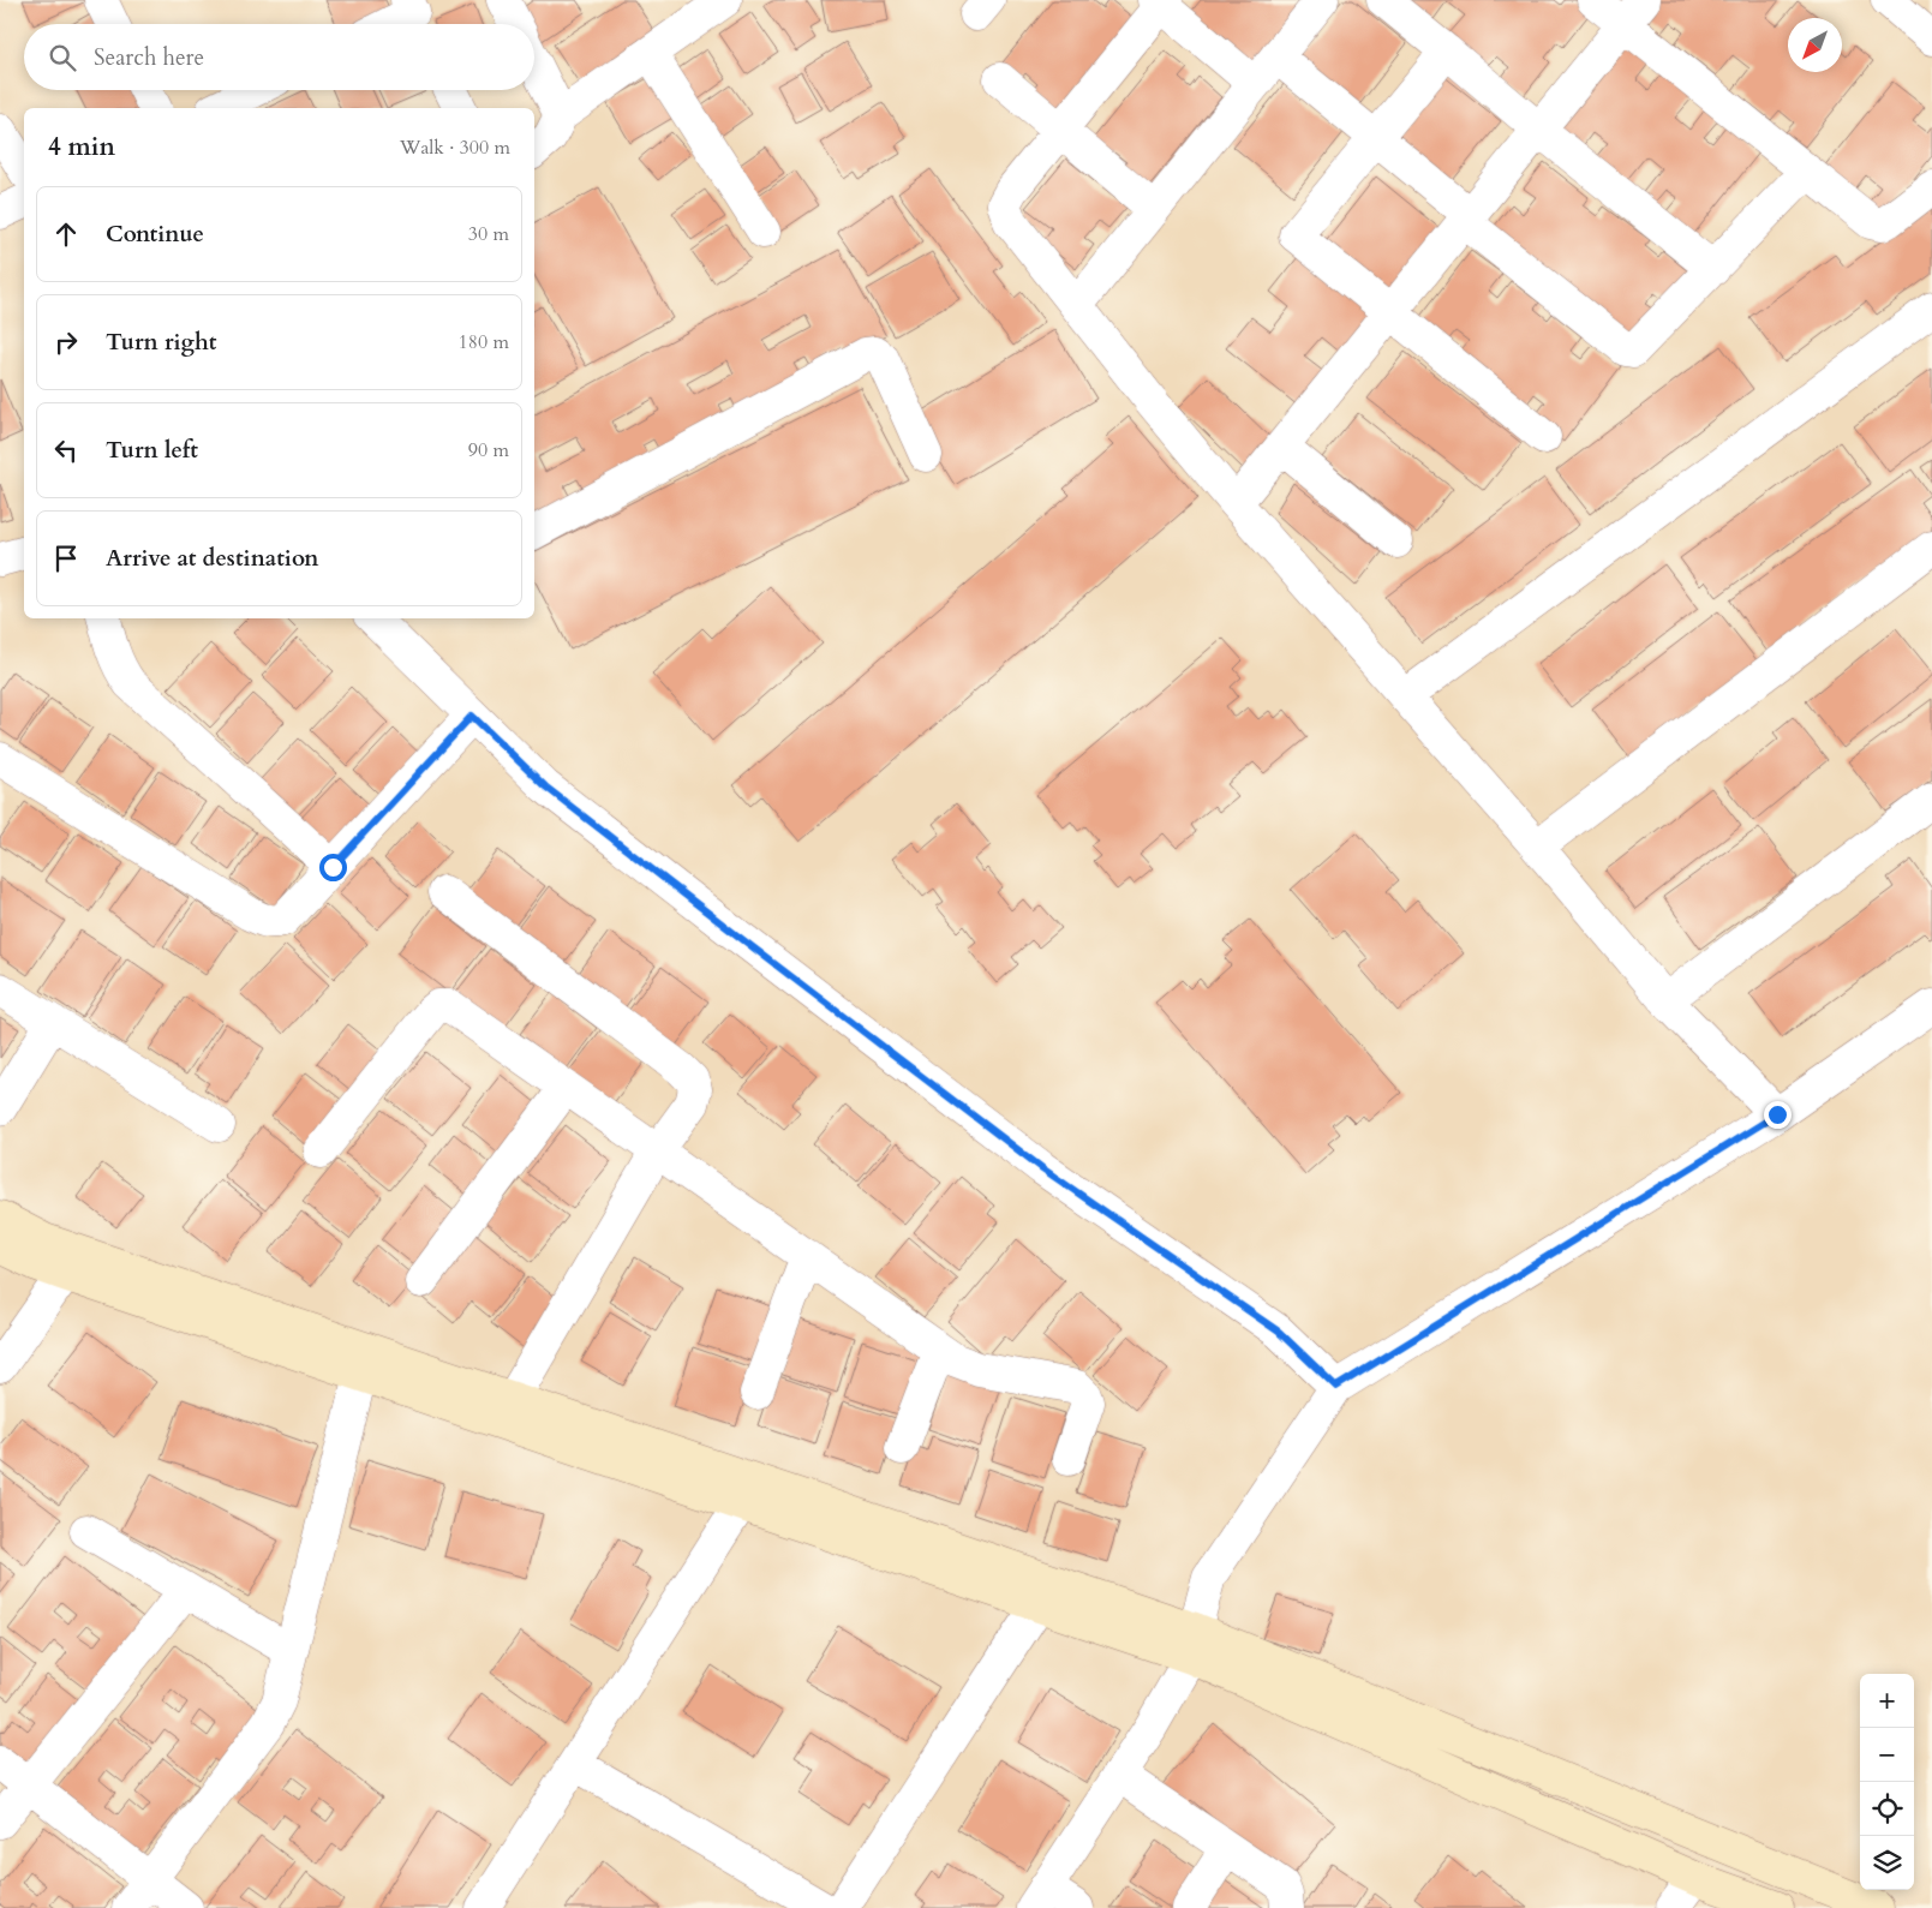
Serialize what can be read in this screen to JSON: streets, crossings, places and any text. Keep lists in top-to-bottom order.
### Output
{
  "north": "bottom left",
  "page": {
    "search": "Search here",
    "heading": ["4 min", "Walk · 300 m"],
    "list": [
      ["Continue", "30 m"],
      ["Turn right", "180 m"],
      ["Turn left", "90 m"],
      "Arrive at destination"
    ],
    "map_buttons": ["+", "−"]
  }
}
